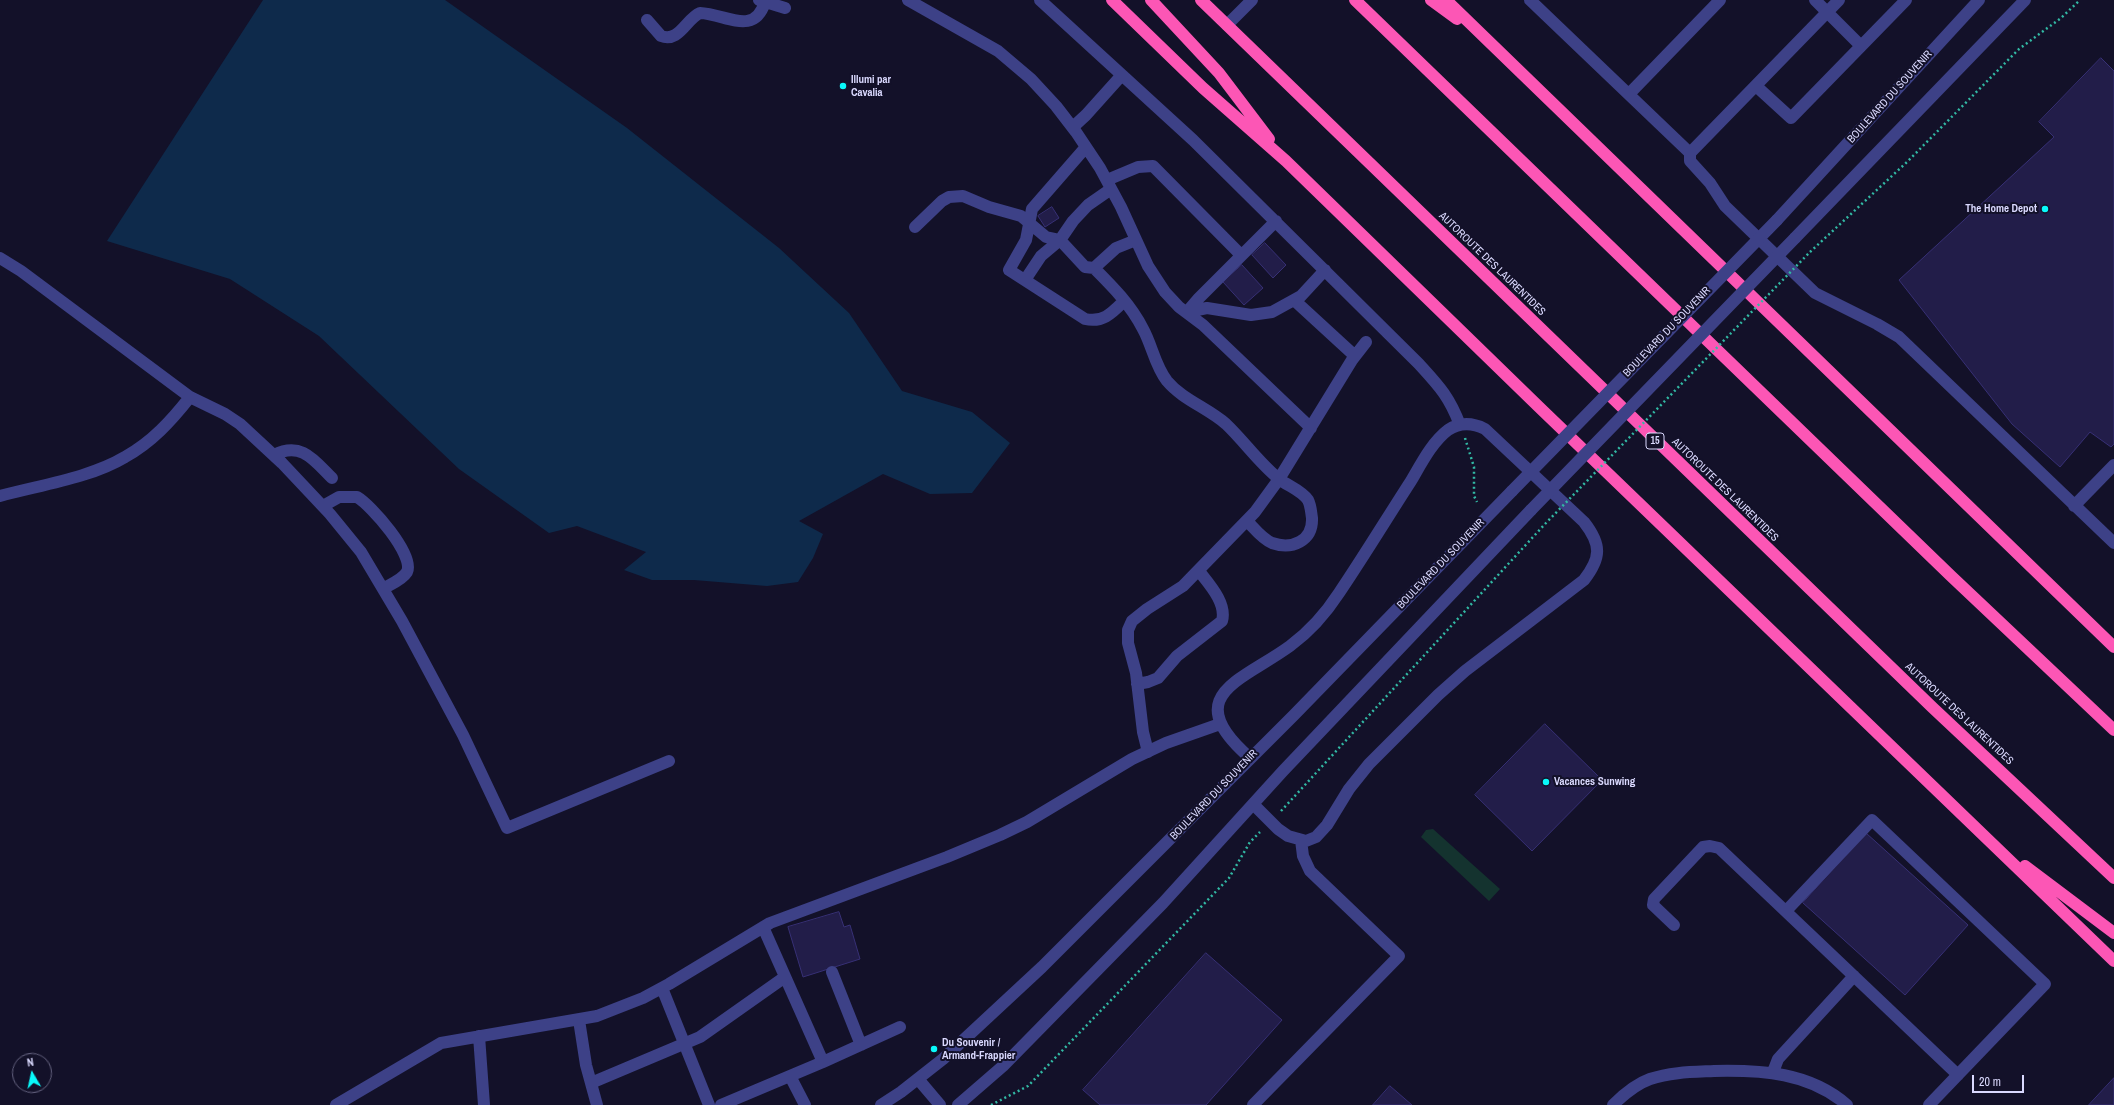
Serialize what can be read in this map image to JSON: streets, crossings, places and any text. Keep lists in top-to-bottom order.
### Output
{
  "streets": {
    "highway": ["AUTOROUTE DES LAURENTIDES", "15"],
    "street": ["BOULEVARD DU SOUVENIR"]
  },
  "places": [
    "Illumi par Cavalia",
    "The Home Depot",
    "Vacances Sunwing",
    "Du Souvenir / Armand-Frappier"
  ],
  "scale_bar": "20 m",
  "north": "top"
}
